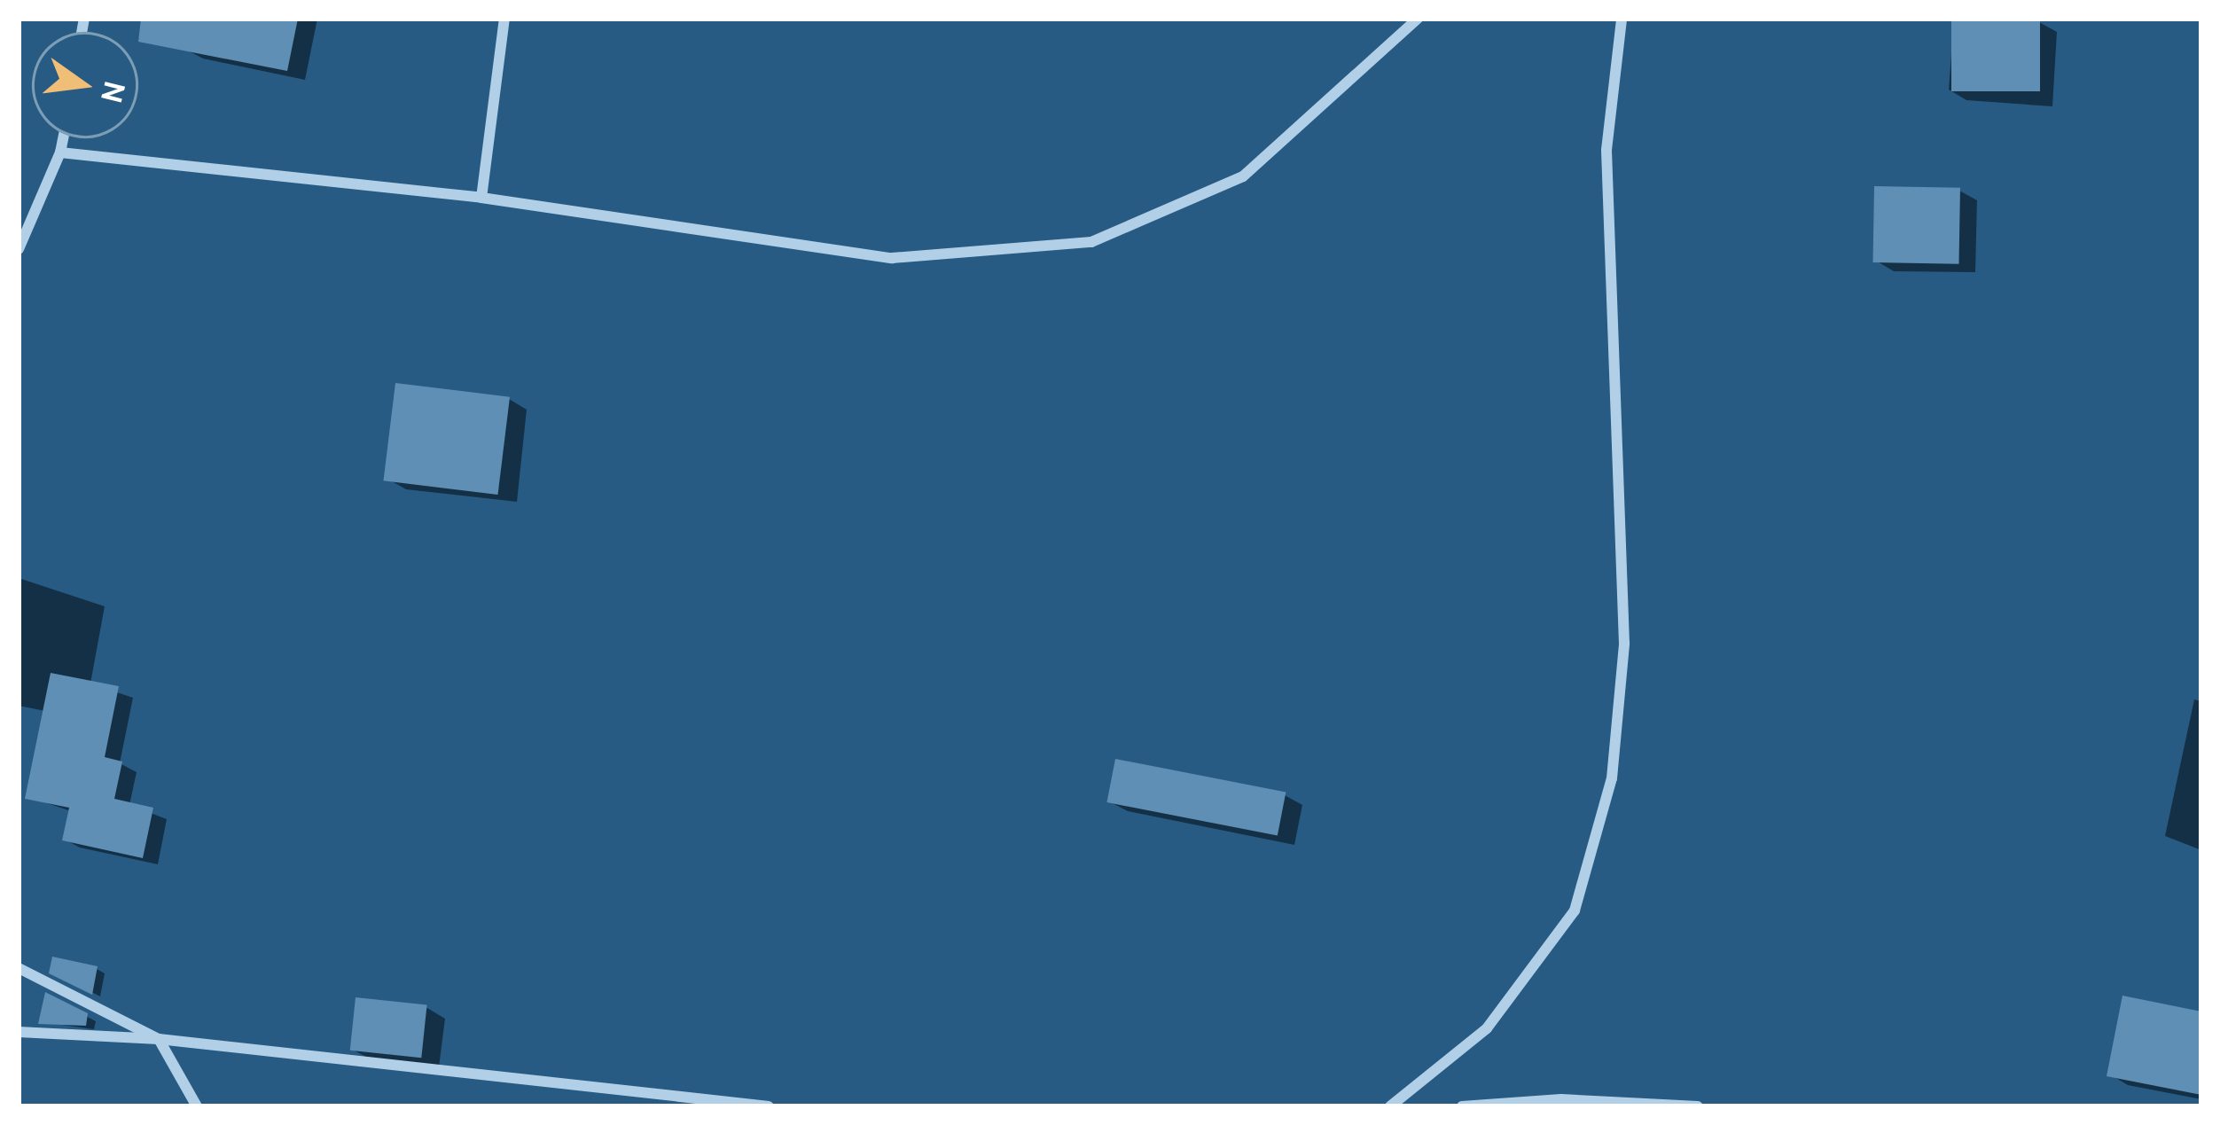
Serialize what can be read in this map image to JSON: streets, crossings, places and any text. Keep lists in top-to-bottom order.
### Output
{
  "north": "right"
}
